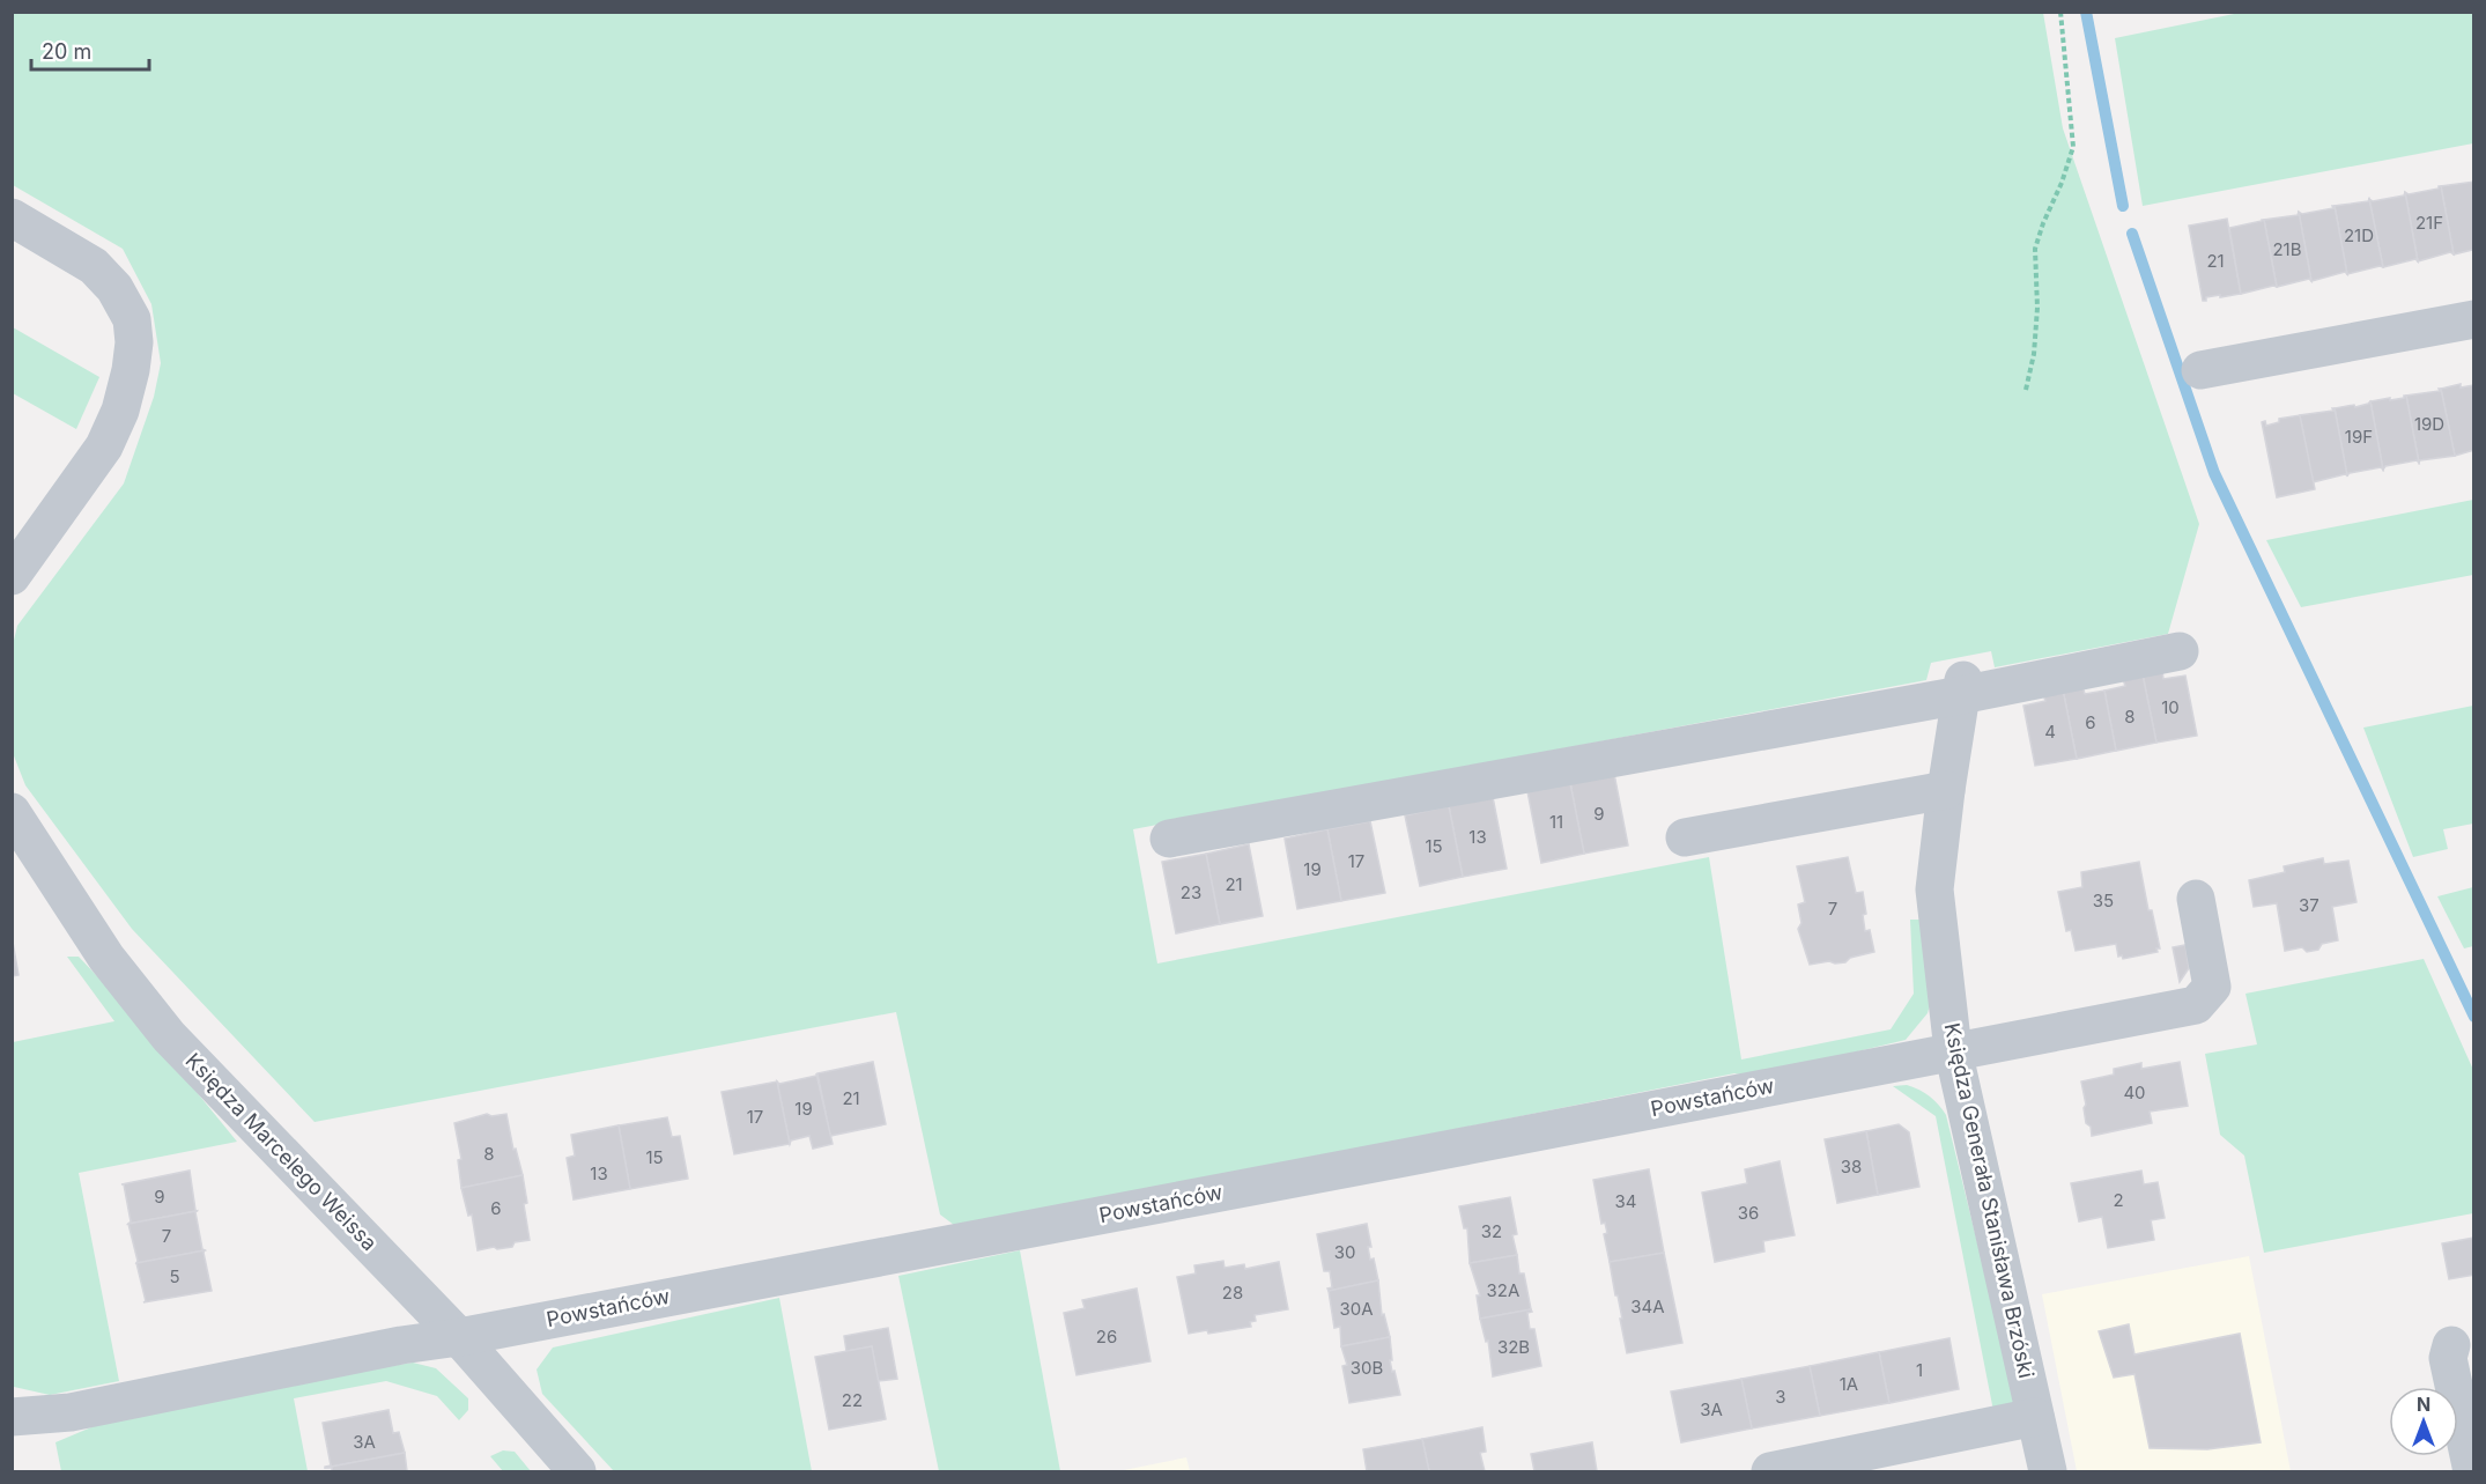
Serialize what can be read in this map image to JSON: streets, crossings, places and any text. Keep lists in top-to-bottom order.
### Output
{
  "streets": {
    "street": ["Powstańców", "Księdza Marcelego Weissa", "Księdza Generała Stanisława Brzóski"]
  },
  "crossings": [
    ["Powstańców", "Księdza Marcelego Weissa"],
    ["Powstańców", "Księdza Generała Stanisława Brzóski"]
  ],
  "house_numbers": [
    "21F",
    "21D",
    "21B",
    "21",
    "19D",
    "19F",
    "10",
    "8",
    "6",
    "4",
    "9",
    "11",
    "13",
    "15",
    "17",
    "19",
    "21",
    "23",
    "35",
    "37",
    "7",
    "40",
    "21",
    "19",
    "17",
    "8",
    "15",
    "38",
    "13",
    "9",
    "2",
    "34",
    "6",
    "36",
    "32",
    "7",
    "30",
    "5",
    "32A",
    "28",
    "34A",
    "30A",
    "26",
    "32B",
    "30B",
    "1",
    "1A",
    "3",
    "22",
    "3A",
    "3A"
  ],
  "scale_bar": "20 m",
  "north": "top"
}
